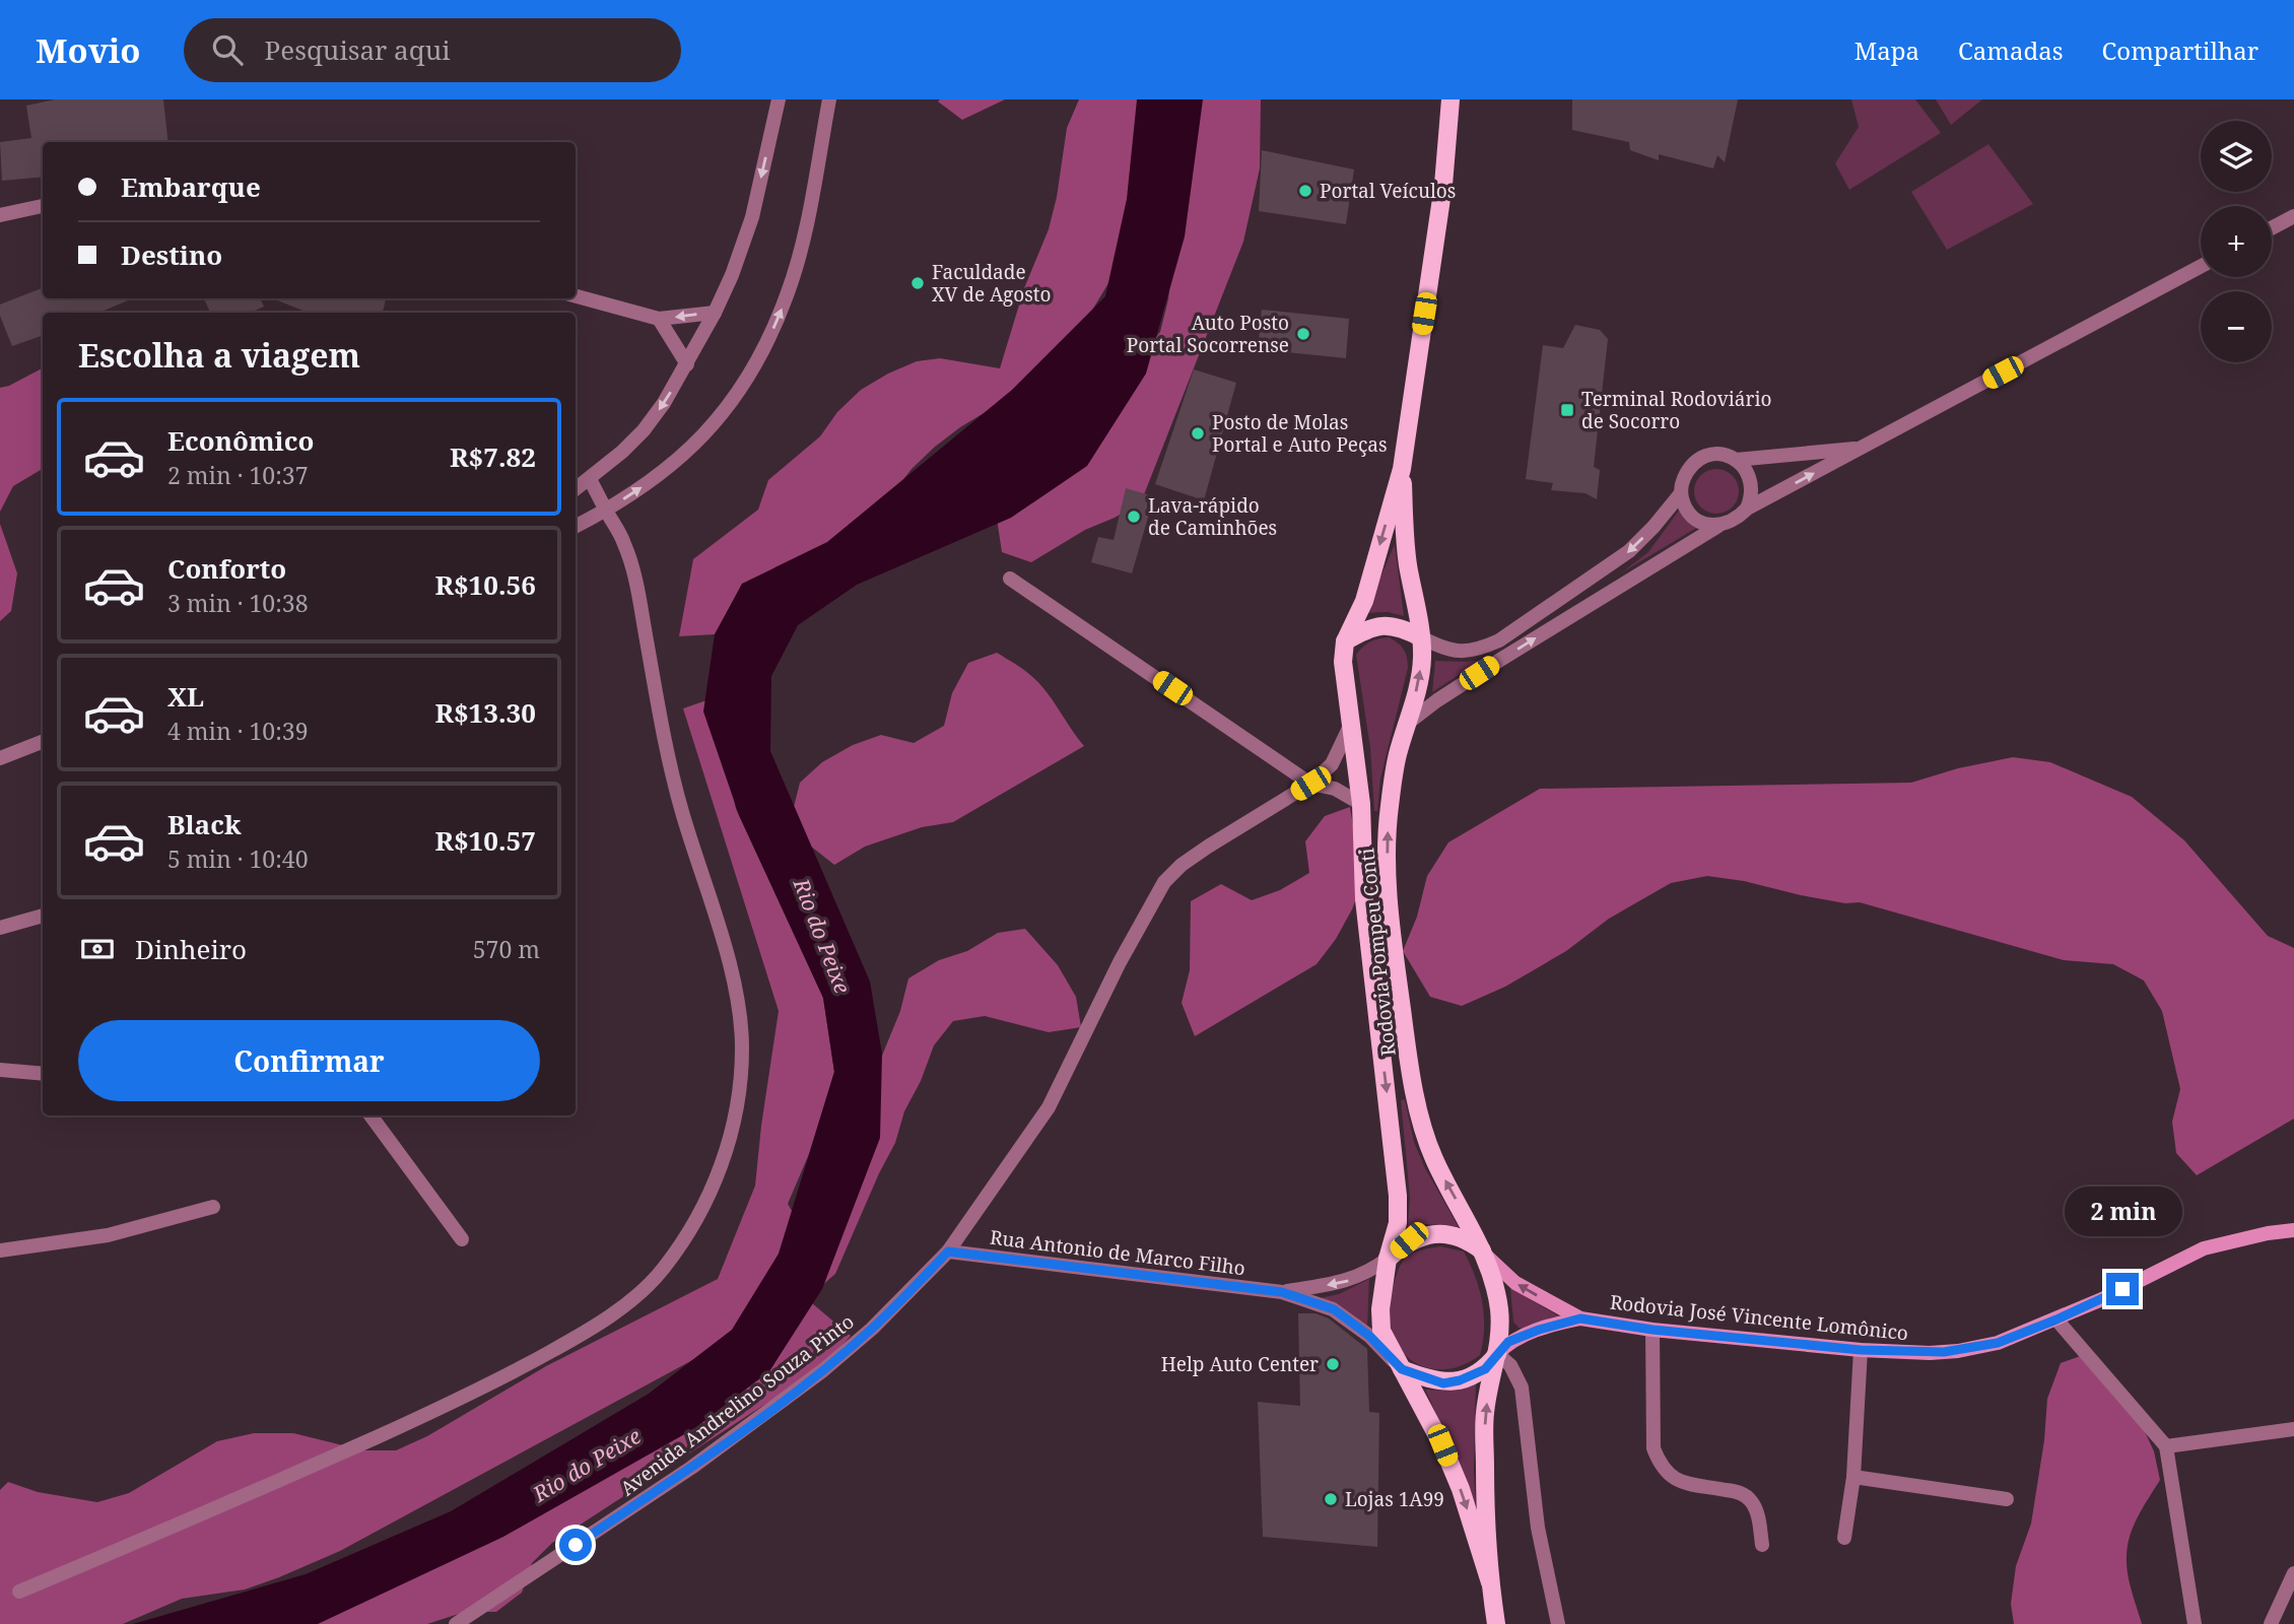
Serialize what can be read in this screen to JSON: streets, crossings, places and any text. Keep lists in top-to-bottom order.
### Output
{
  "streets": {
    "main road": ["Rodovia Pompeu Conti", "Rodovia José Vincente Lomônico"],
    "street": ["Rua Antonio de Marco Filho", "Avenida Andrelino Souza Pinto"]
  },
  "crossings": [
    ["Rodovia Pompeu Conti", "Rua Antonio de Marco Filho"],
    ["Rodovia Pompeu Conti", "Rodovia José Vincente Lomônico"],
    ["Rodovia Pompeu Conti", "Avenida Andrelino Souza Pinto"],
    ["Rua Antonio de Marco Filho", "Rodovia José Vincente Lomônico"],
    ["Rua Antonio de Marco Filho", "Avenida Andrelino Souza Pinto"]
  ],
  "water": ["Rio do Peixe"],
  "places": {
    "other": [
      "Portal Veículos",
      "Faculdade XV de Agosto",
      "Auto Posto Portal Socorrense",
      "Posto de Molas Portal e Auto Peças",
      "Lava-rápido de Caminhões",
      "Help Auto Center",
      "Lojas 1A99"
    ],
    "transit": ["Terminal Rodoviário de Socorro"]
  },
  "page": {
    "header": "Movio",
    "search": "Pesquisar aqui",
    "nav": ["Mapa", "Camadas", "Compartilhar"],
    "map_buttons": ["+", "−"],
    "banner": ["Embarque", "Destino"],
    "heading": "Escolha a viagem",
    "list": [
      {
        "name": "Econômico",
        "note": "2 min · 10:37",
        "value": "R$7.82"
      },
      {
        "name": "Conforto",
        "note": "3 min · 10:38",
        "value": "R$10.56"
      },
      {
        "name": "XL",
        "note": "4 min · 10:39",
        "value": "R$13.30"
      },
      {
        "name": "Black",
        "note": "5 min · 10:40",
        "value": "R$10.57"
      }
    ],
    "pay": ["Dinheiro", "570 m"],
    "buttons": "Confirmar",
    "bubble": "2 min"
  }
}
